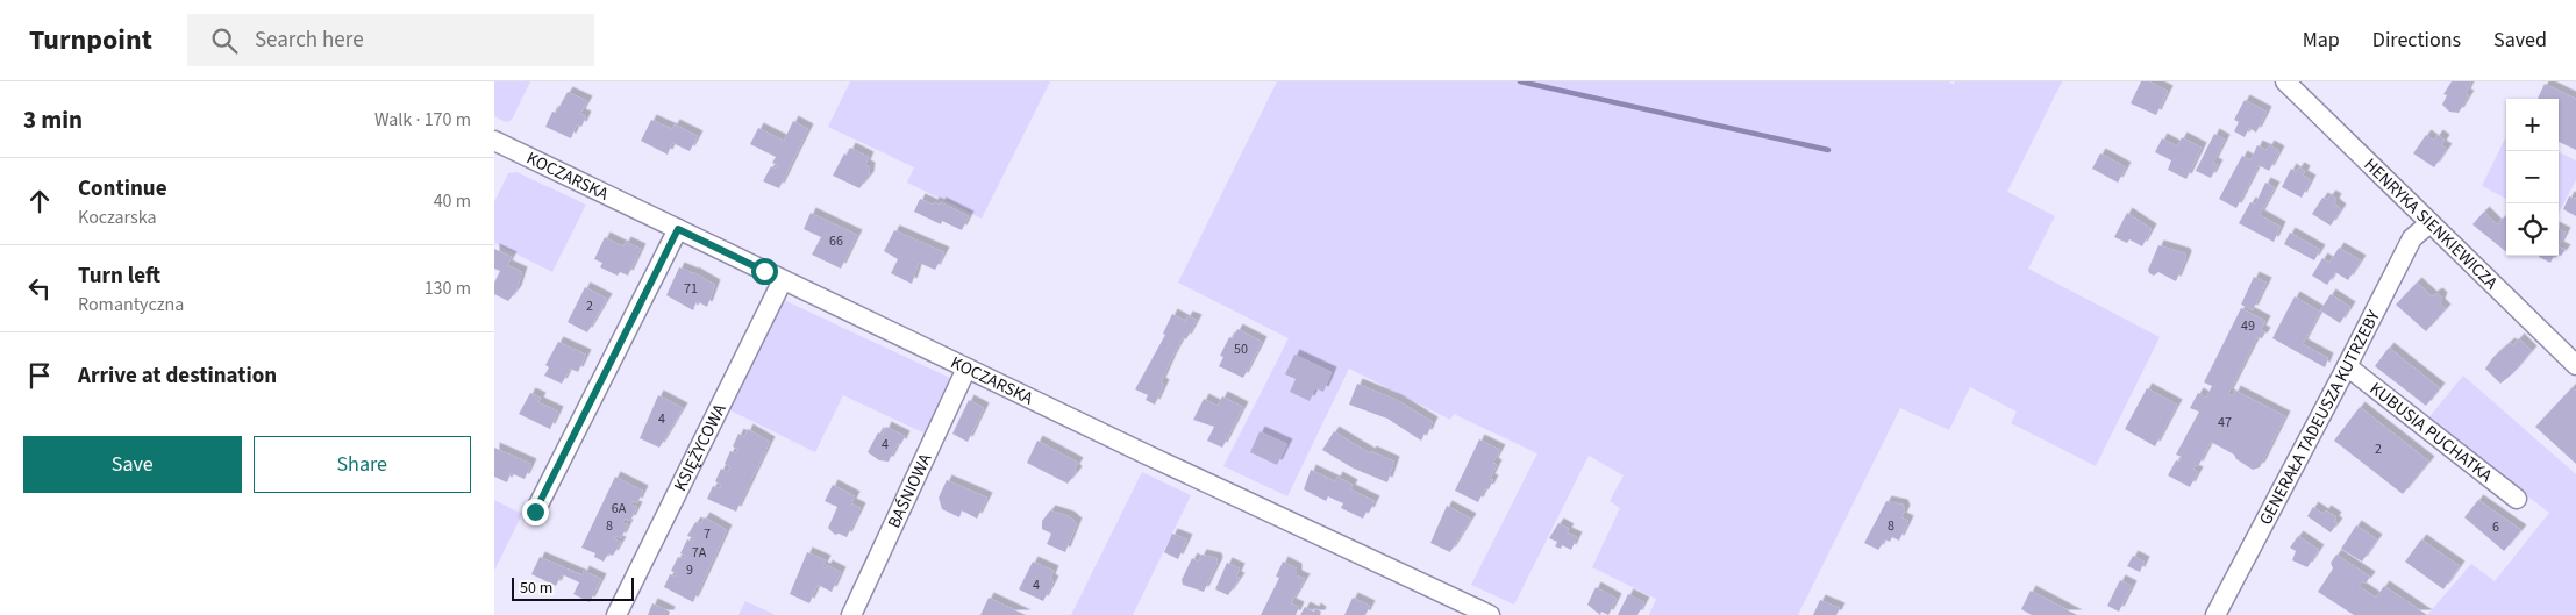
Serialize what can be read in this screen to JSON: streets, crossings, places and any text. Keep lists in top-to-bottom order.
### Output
{
  "streets": {
    "street": [
      "KOCZARSKA",
      "HENRYKA SIENKIEWICZA",
      "GENERAŁA TADEUSZA KUTRZEBY",
      "KUBUSIA PUCHATKA",
      "KSIĘŻYCOWA",
      "BAŚNIOWA"
    ]
  },
  "crossings": [
    ["KOCZARSKA", "KSIĘŻYCOWA"],
    ["KOCZARSKA", "BAŚNIOWA"],
    ["HENRYKA SIENKIEWICZA", "GENERAŁA TADEUSZA KUTRZEBY"],
    ["GENERAŁA TADEUSZA KUTRZEBY", "KUBUSIA PUCHATKA"]
  ],
  "house_numbers": [
    "66",
    "71",
    "2",
    "49",
    "50",
    "4",
    "47",
    "4",
    "2",
    "6A",
    "8",
    "8",
    "6",
    "7",
    "7A",
    "9",
    "4"
  ],
  "scale_bar": "50 m",
  "page": {
    "header": "Turnpoint",
    "search": "Search here",
    "nav": ["Map", "Directions", "Saved"],
    "heading": ["3 min", "Walk · 170 m"],
    "map_buttons": ["+", "−"],
    "list": [
      ["Continue", "Koczarska", "40 m"],
      ["Turn left", "Romantyczna", "130 m"],
      "Arrive at destination"
    ],
    "buttons": ["Save", "Share"],
    "scale": "50 m"
  }
}
